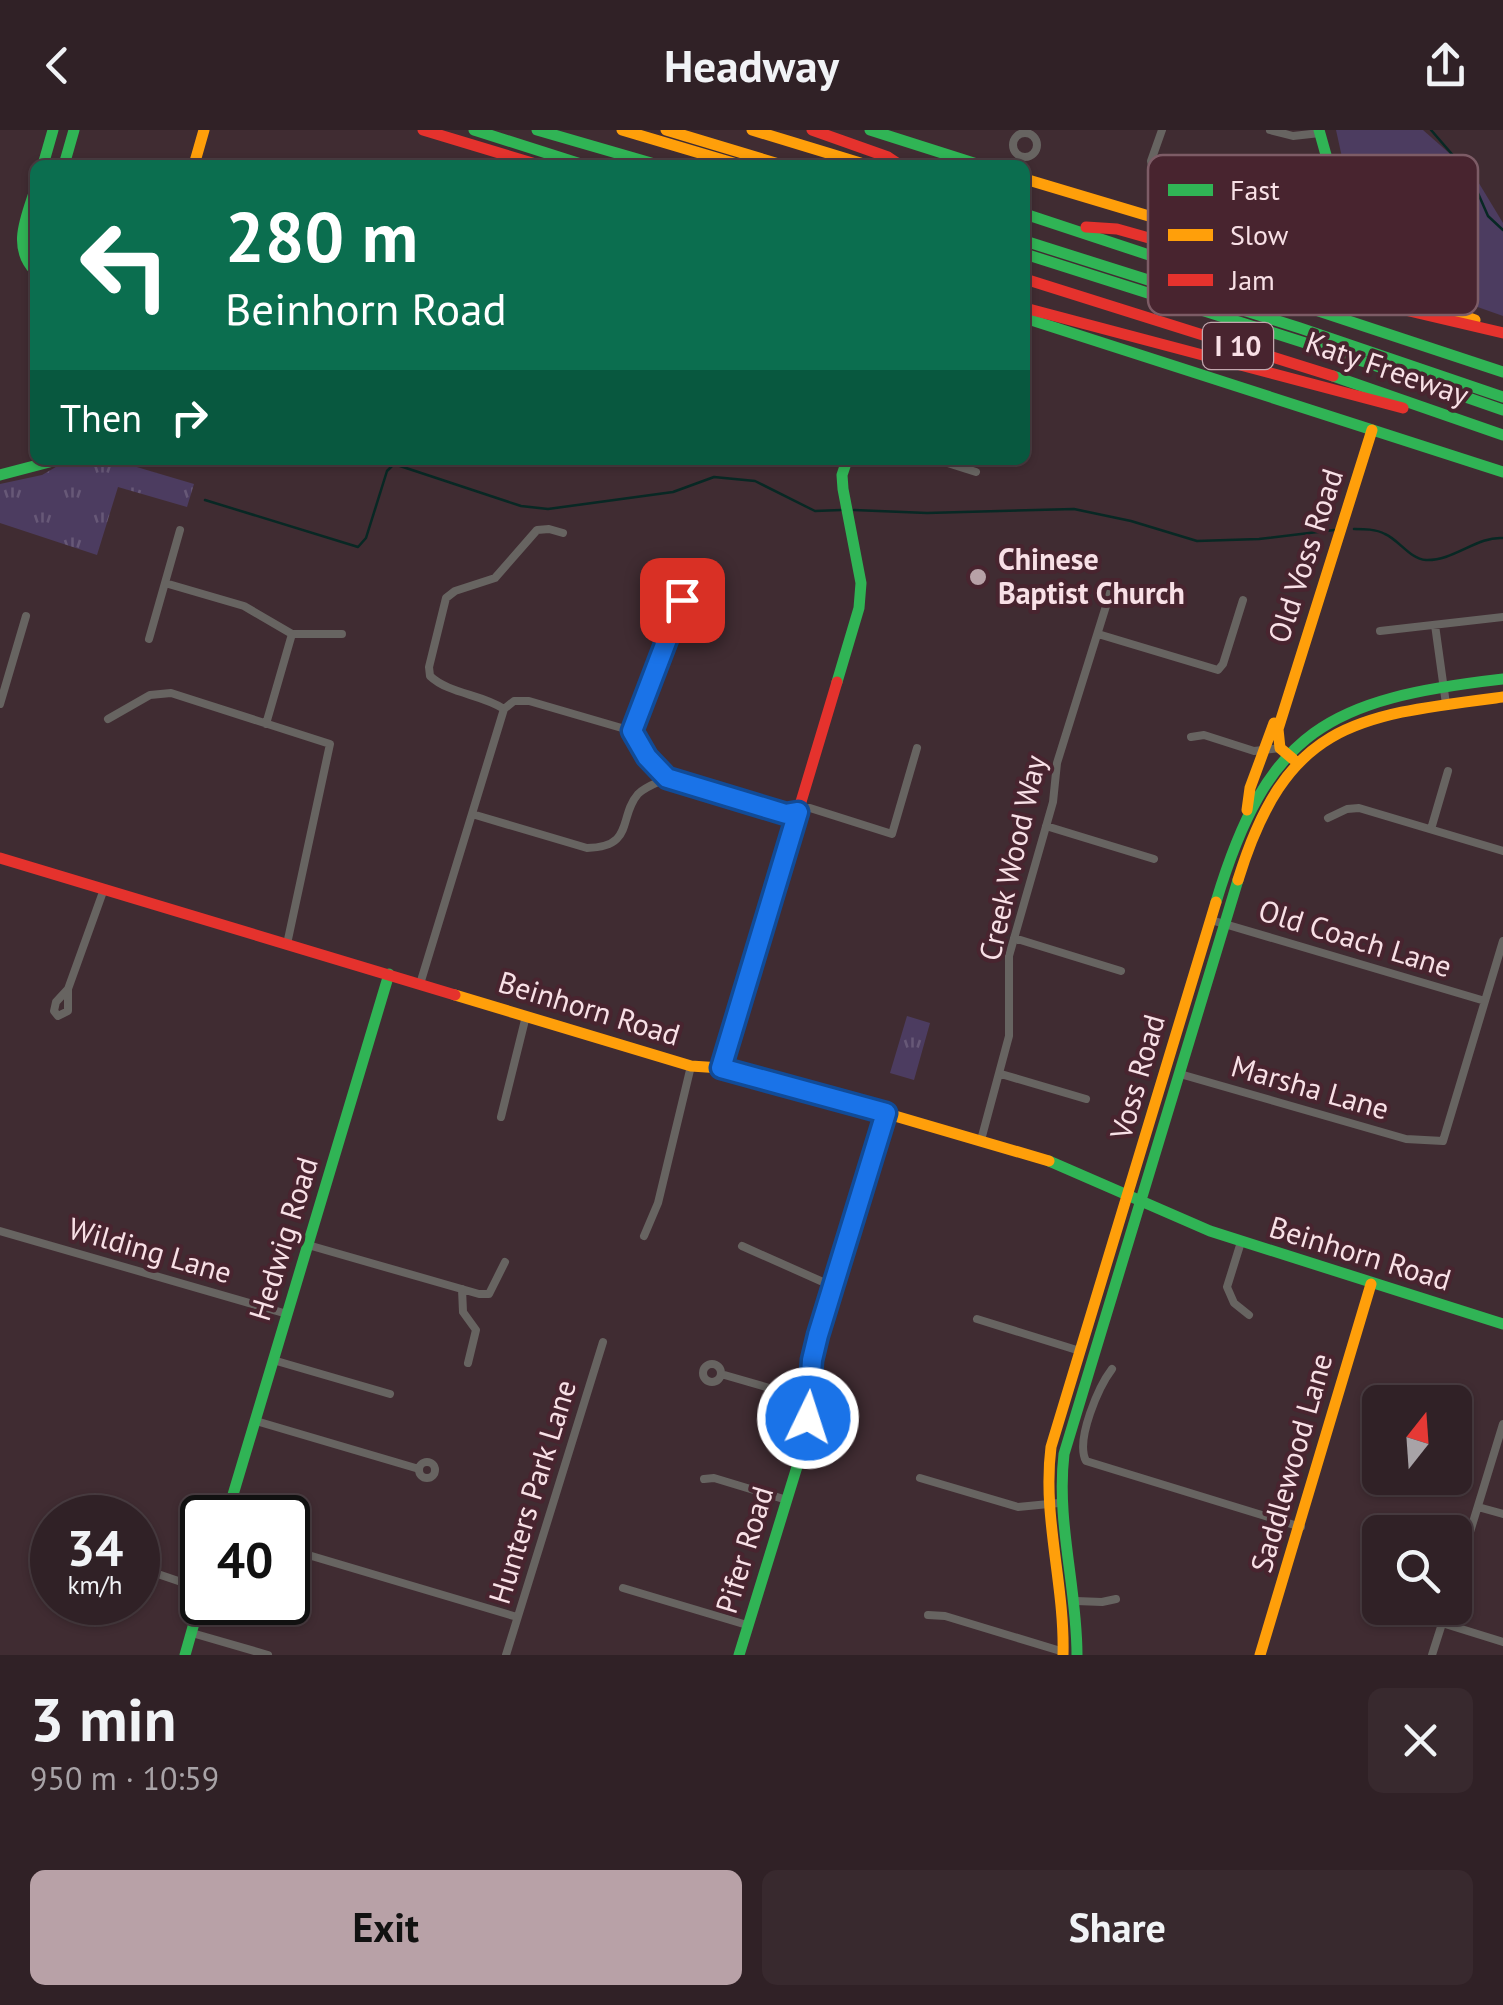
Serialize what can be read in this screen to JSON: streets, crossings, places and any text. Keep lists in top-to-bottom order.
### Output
{
  "streets": {
    "main road": [
      "I 10",
      "Katy Freeway",
      "Old Voss Road",
      "Beinhorn Road",
      "Voss Road",
      "Hedwig Road",
      "Saddlewood Lane",
      "Pifer Road"
    ],
    "street": [
      "Creek Wood Way",
      "Old Coach Lane",
      "Marsha Lane",
      "Wilding Lane",
      "Hunters Park Lane"
    ]
  },
  "crossings": [
    ["Old Voss Road", "Voss Road"],
    ["Creek Wood Way", "Beinhorn Road"],
    ["Old Coach Lane", "Voss Road"],
    ["Old Coach Lane", "Marsha Lane"],
    ["Beinhorn Road", "Voss Road"],
    ["Beinhorn Road", "Hedwig Road"],
    ["Beinhorn Road", "Saddlewood Lane"],
    ["Beinhorn Road", "Pifer Road"],
    ["Voss Road", "Marsha Lane"],
    ["Hedwig Road", "Wilding Lane"]
  ],
  "places": ["Chinese Baptist Church"],
  "legend": ["Fast", "Slow", "Jam"],
  "north": "top",
  "page": {
    "header": "Headway",
    "turn": ["280 m", "Beinhorn Road"],
    "then": "Then",
    "speed": "34 km/h",
    "limit": "40",
    "heading": ["3 min", "950 m · 10:59"],
    "buttons": ["Exit", "Share"]
  }
}
